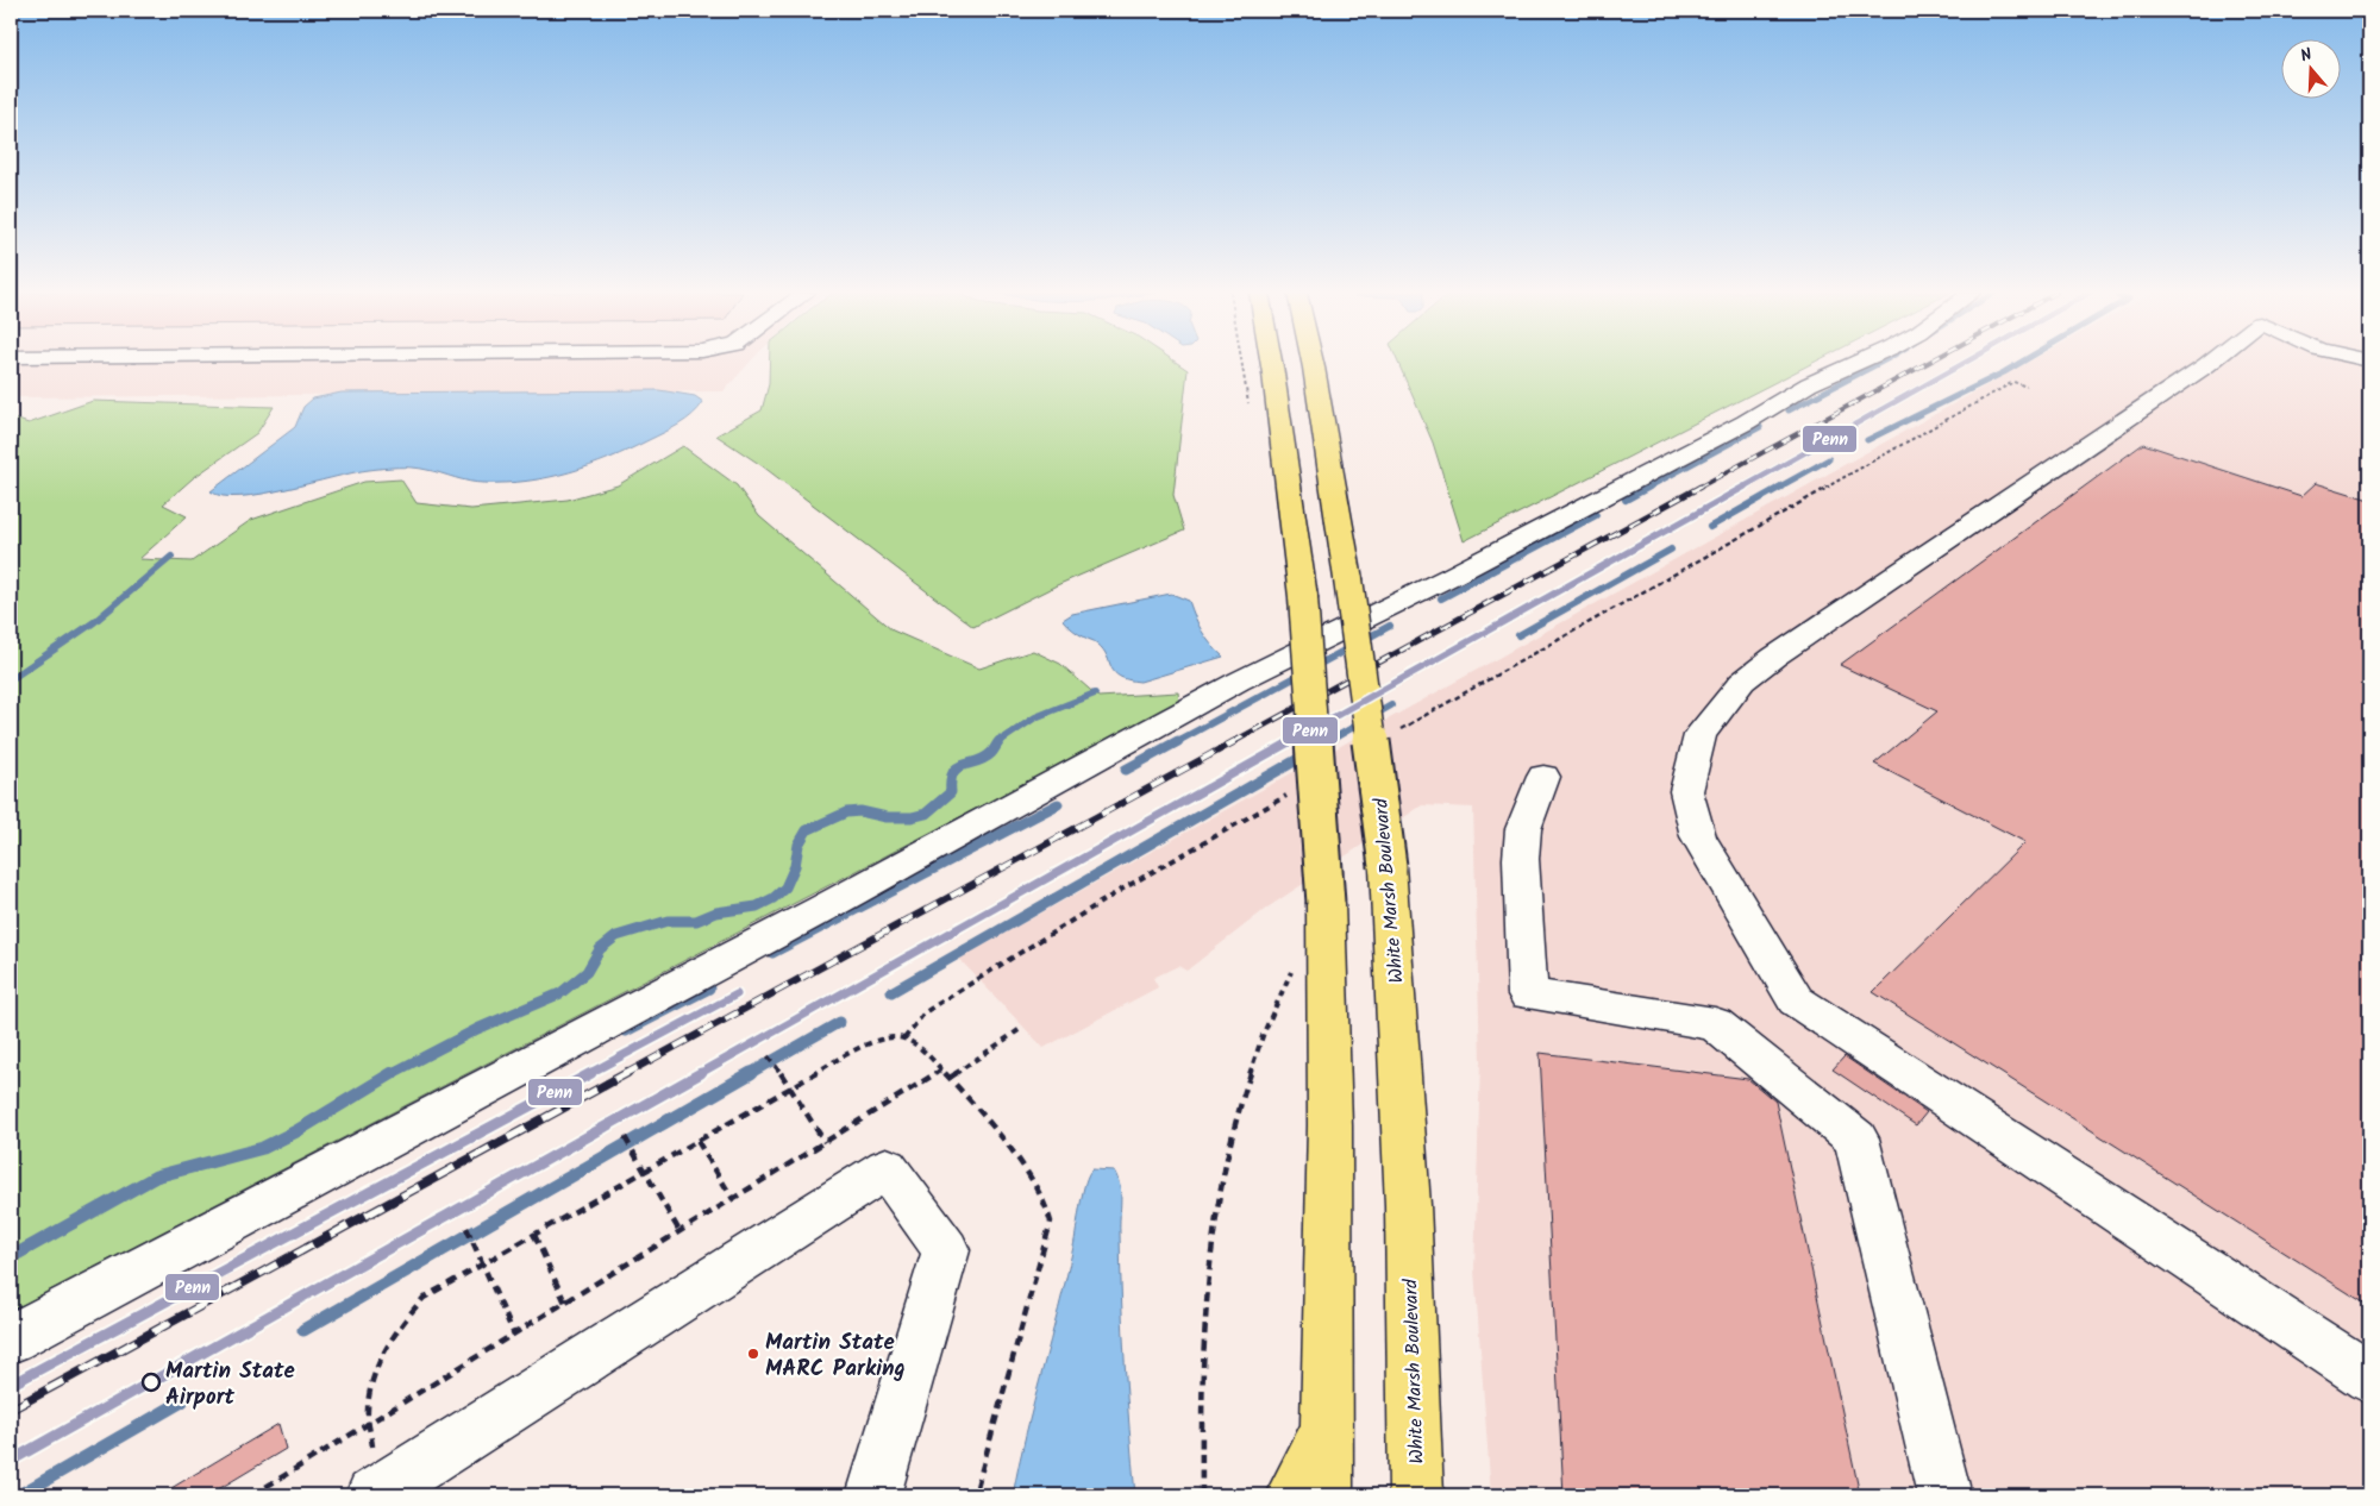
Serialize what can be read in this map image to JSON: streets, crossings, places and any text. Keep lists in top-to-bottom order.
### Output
{
  "streets": {
    "main road": ["White Marsh Boulevard"]
  },
  "places": ["Martin State MARC Parking", "Martin State Airport"],
  "lines": ["transit line Penn"],
  "north": "top"
}
